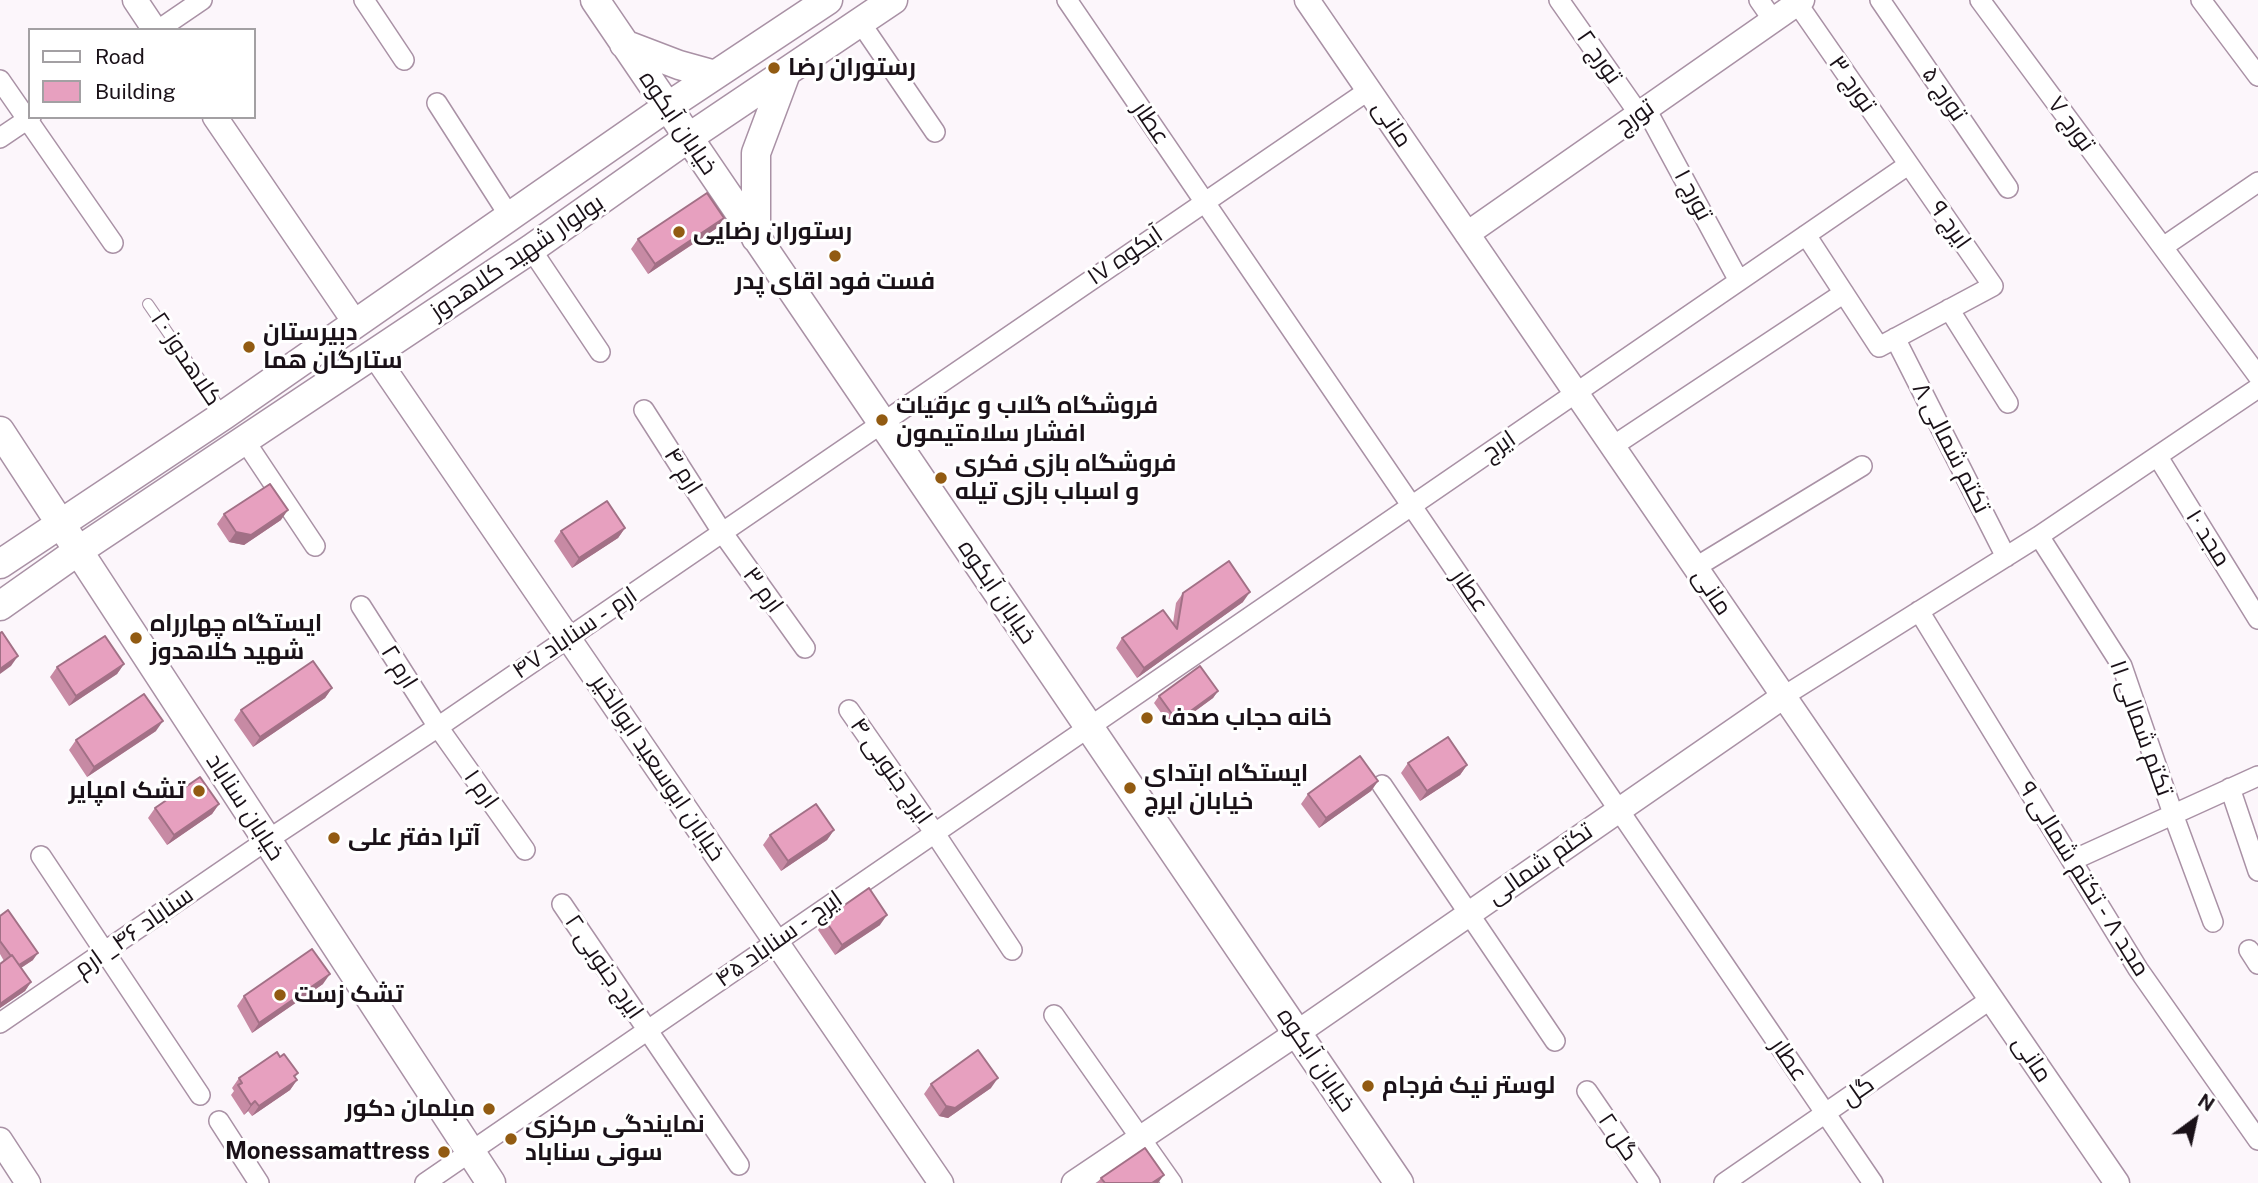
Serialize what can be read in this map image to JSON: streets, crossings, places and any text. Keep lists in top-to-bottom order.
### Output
{
  "streets": {
    "main road": ["خیابان آبکوه", "بولوار شهید کلاهدوز", "خیابان سناباد"],
    "street": [
      "تورج ۲",
      "تورج ۳",
      "تورج ۵",
      "تورج",
      "عطار",
      "مانی",
      "تورج ۷",
      "تورج ۱",
      "ایرج ۹",
      "آبکوه ۱۷",
      "ایرج",
      "تکتم شمالی ۸",
      "ارم ۴",
      "مجد ۱۰",
      "ارم ۳",
      "ارم - سناباد ۴۷",
      "ارم ۲",
      "تکتم شمالی ۱۱",
      "خیابان ابوسعید ابوالخیر",
      "ایرج جنوبی ۴",
      "ارم ۱",
      "تکتم شمالی",
      "مجد ۸ - تکتم شمالی ۹",
      "سناباد ۴۶_ ارم",
      "ایرج - سناباد ۴۵",
      "ایرج جنوبی ۲",
      "گل",
      "گل ۲"
    ],
    "lane": ["کلاهدوز ۲۰"]
  },
  "crossings": [
    ["تورج ۲", "تورج"],
    ["تورج ۲", "تورج ۱"],
    ["تورج ۳", "تورج"],
    ["تورج ۳", "ایرج ۹"],
    ["تورج ۳", "ایرج"],
    ["تورج", "مانی"],
    ["تورج", "تورج ۱"],
    ["خیابان آبکوه", "آبکوه ۱۷"],
    ["خیابان آبکوه", "بولوار شهید کلاهدوز"],
    ["خیابان آبکوه", "ایرج"],
    ["خیابان آبکوه", "ارم - سناباد ۴۷"],
    ["خیابان آبکوه", "تکتم شمالی"],
    ["خیابان آبکوه", "ایرج - سناباد ۴۵"],
    ["عطار", "آبکوه ۱۷"],
    ["عطار", "ایرج"],
    ["عطار", "تکتم شمالی"],
    ["عطار", "گل"],
    ["مانی", "آبکوه ۱۷"],
    ["مانی", "ایرج"],
    ["مانی", "تکتم شمالی"],
    ["مانی", "گل"],
    ["تورج ۱", "ایرج"],
    ["ایرج ۹", "ایرج"],
    ["آبکوه ۱۷", "ارم - سناباد ۴۷"],
    ["بولوار شهید کلاهدوز", "کلاهدوز ۲۰"],
    ["بولوار شهید کلاهدوز", "خیابان ابوسعید ابوالخیر"],
    ["بولوار شهید کلاهدوز", "خیابان سناباد"],
    ["ایرج", "ایرج - سناباد ۴۵"],
    ["ارم ۴", "ارم ۳"],
    ["ارم ۴", "ارم - سناباد ۴۷"],
    ["ارم ۳", "ارم - سناباد ۴۷"],
    ["ارم - سناباد ۴۷", "ارم ۲"],
    ["ارم - سناباد ۴۷", "خیابان ابوسعید ابوالخیر"],
    ["ارم - سناباد ۴۷", "ارم ۱"],
    ["ارم - سناباد ۴۷", "خیابان سناباد"],
    ["ارم - سناباد ۴۷", "سناباد ۴۶_ ارم"],
    ["ارم ۲", "ارم ۱"],
    ["خیابان ابوسعید ابوالخیر", "ایرج - سناباد ۴۵"],
    ["ایرج جنوبی ۴", "ایرج - سناباد ۴۵"],
    ["خیابان سناباد", "سناباد ۴۶_ ارم"],
    ["خیابان سناباد", "ایرج - سناباد ۴۵"],
    ["ایرج - سناباد ۴۵", "ایرج جنوبی ۲"]
  ],
  "places": [
    "رستوران رضا",
    "رستوران رضایی",
    "فست فود اقای پدر",
    "دبیرستان ستارگان هما",
    "فروشگاه گلاب و عرقیات افشار سلامتیمون",
    "فروشگاه بازی فکری و اسباب بازی تیله",
    "ایستگاه چهارراه شهید کلاهدوز",
    "خانه حجاب صدف",
    "ایستگاه ابتدای خیابان ایرج",
    "تشک امپایر",
    "آترا دفتر علی",
    "تشک زست",
    "لوستر نیک فرجام",
    "مبلمان دكور",
    "نمایندگی مرکزی سونی سناباد",
    "Monessamattress"
  ],
  "legend": ["Road", "Building"],
  "north": "top right"
}
